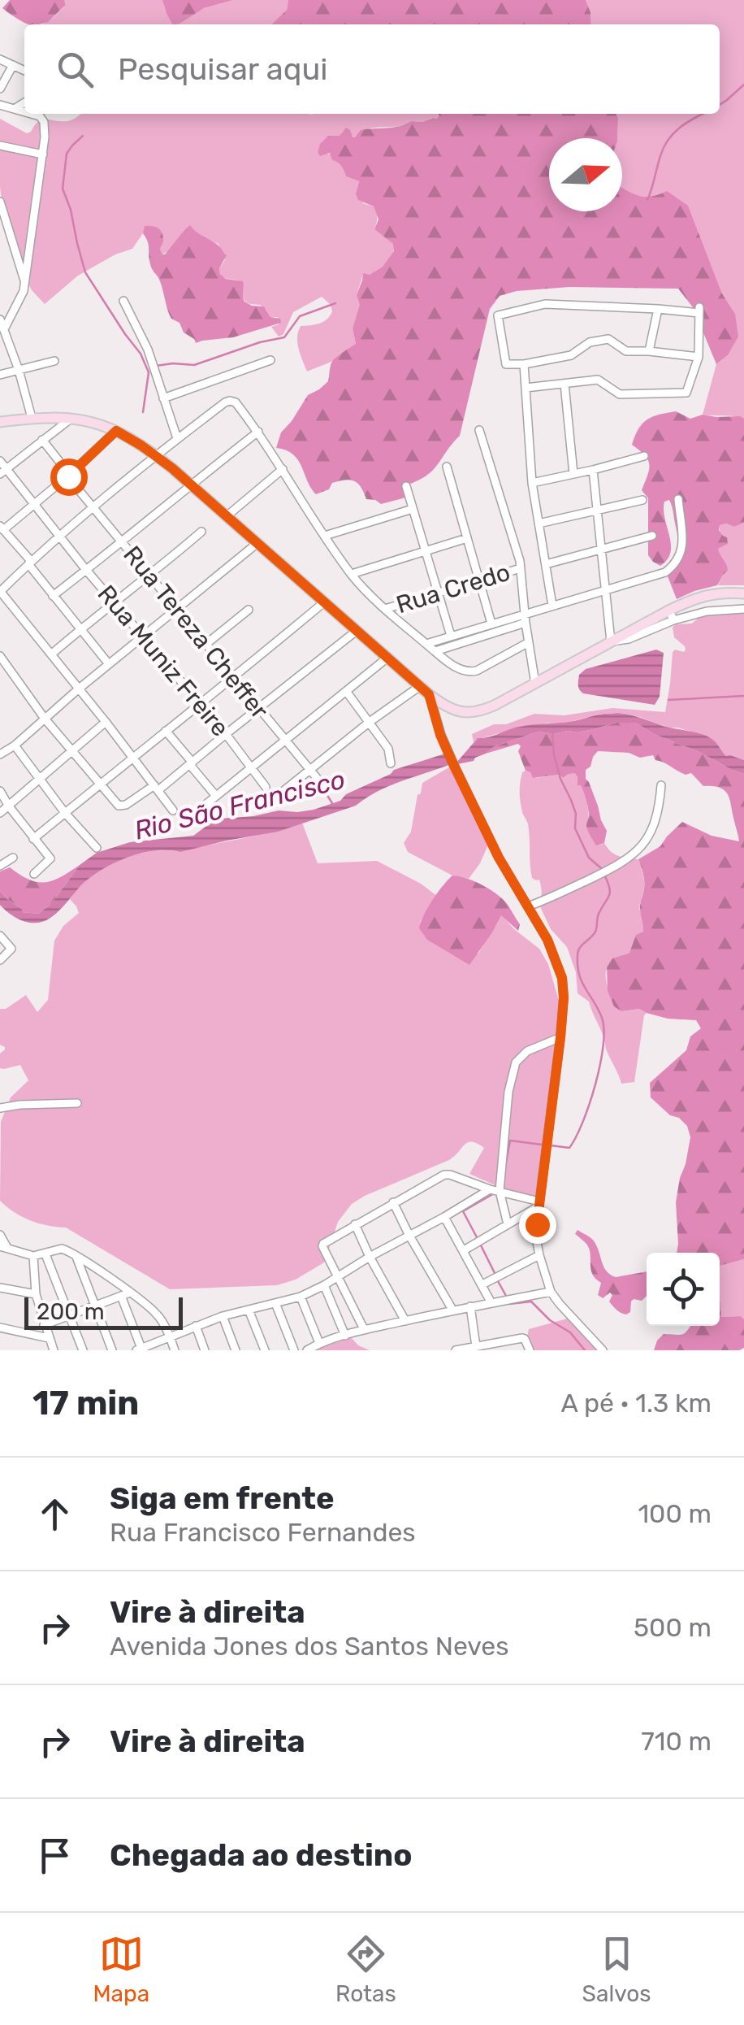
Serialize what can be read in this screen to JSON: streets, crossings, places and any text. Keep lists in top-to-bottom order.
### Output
{
  "streets": {
    "street": ["Rua Credo", "Rua Tereza Cheffer", "Rua Muniz Freire"]
  },
  "water": ["Rio São Francisco"],
  "scale_bar": "200 m",
  "north": "right",
  "page": {
    "search": "Pesquisar aqui",
    "scale": "200 m",
    "heading": ["17 min", "A pé · 1.3 km"],
    "list": [
      ["Siga em frente", "Rua Francisco Fernandes", "100 m"],
      ["Vire à direita", "Avenida Jones dos Santos Neves", "500 m"],
      ["Vire à direita", "710 m"],
      "Chegada ao destino"
    ],
    "nav": ["Mapa", "Rotas", "Salvos"]
  }
}
